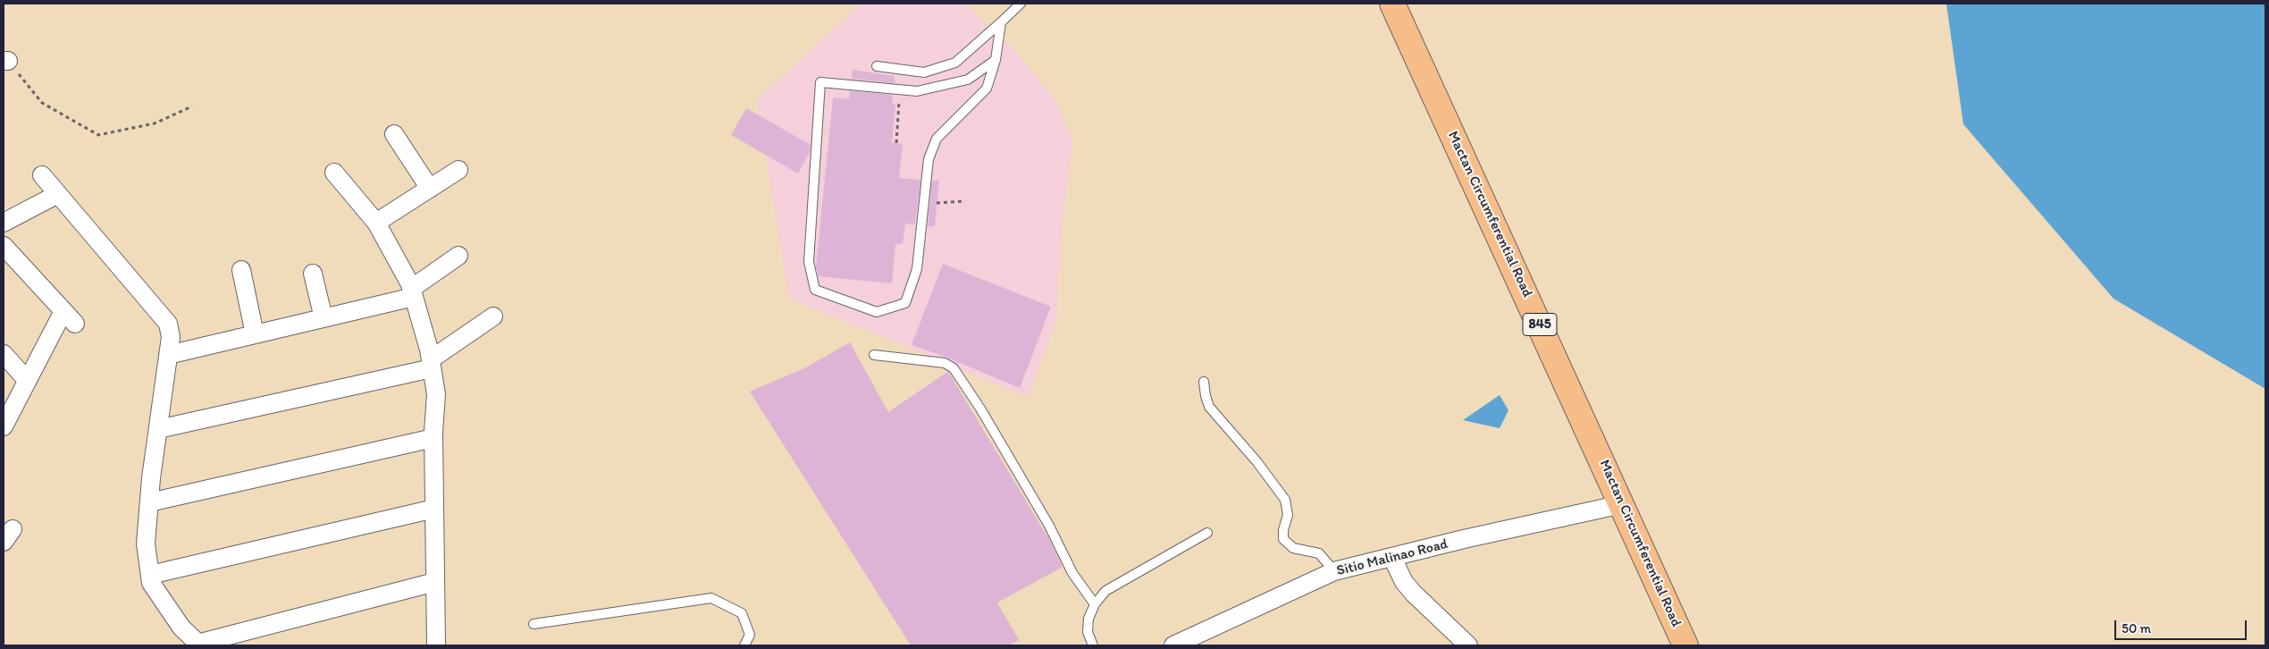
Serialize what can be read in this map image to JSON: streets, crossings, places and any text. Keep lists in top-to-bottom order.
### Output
{
  "streets": {
    "main road": ["Mactan Circumferential Road", "845"],
    "street": ["Sitio Malinao Road"]
  },
  "crossings": [
    ["Mactan Circumferential Road", "Sitio Malinao Road"]
  ],
  "scale_bar": "50 m"
}
